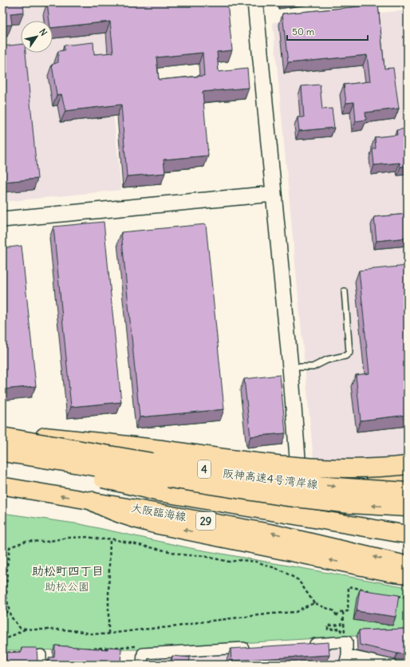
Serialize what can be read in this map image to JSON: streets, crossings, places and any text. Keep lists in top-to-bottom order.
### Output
{
  "streets": {
    "highway": ["4", "阪神高速4号湾岸線"],
    "main road": ["大阪臨海線", "29"]
  },
  "districts": ["助松町四丁目"],
  "parks": ["助松公園"],
  "scale_bar": "50 m",
  "north": "top right"
}
